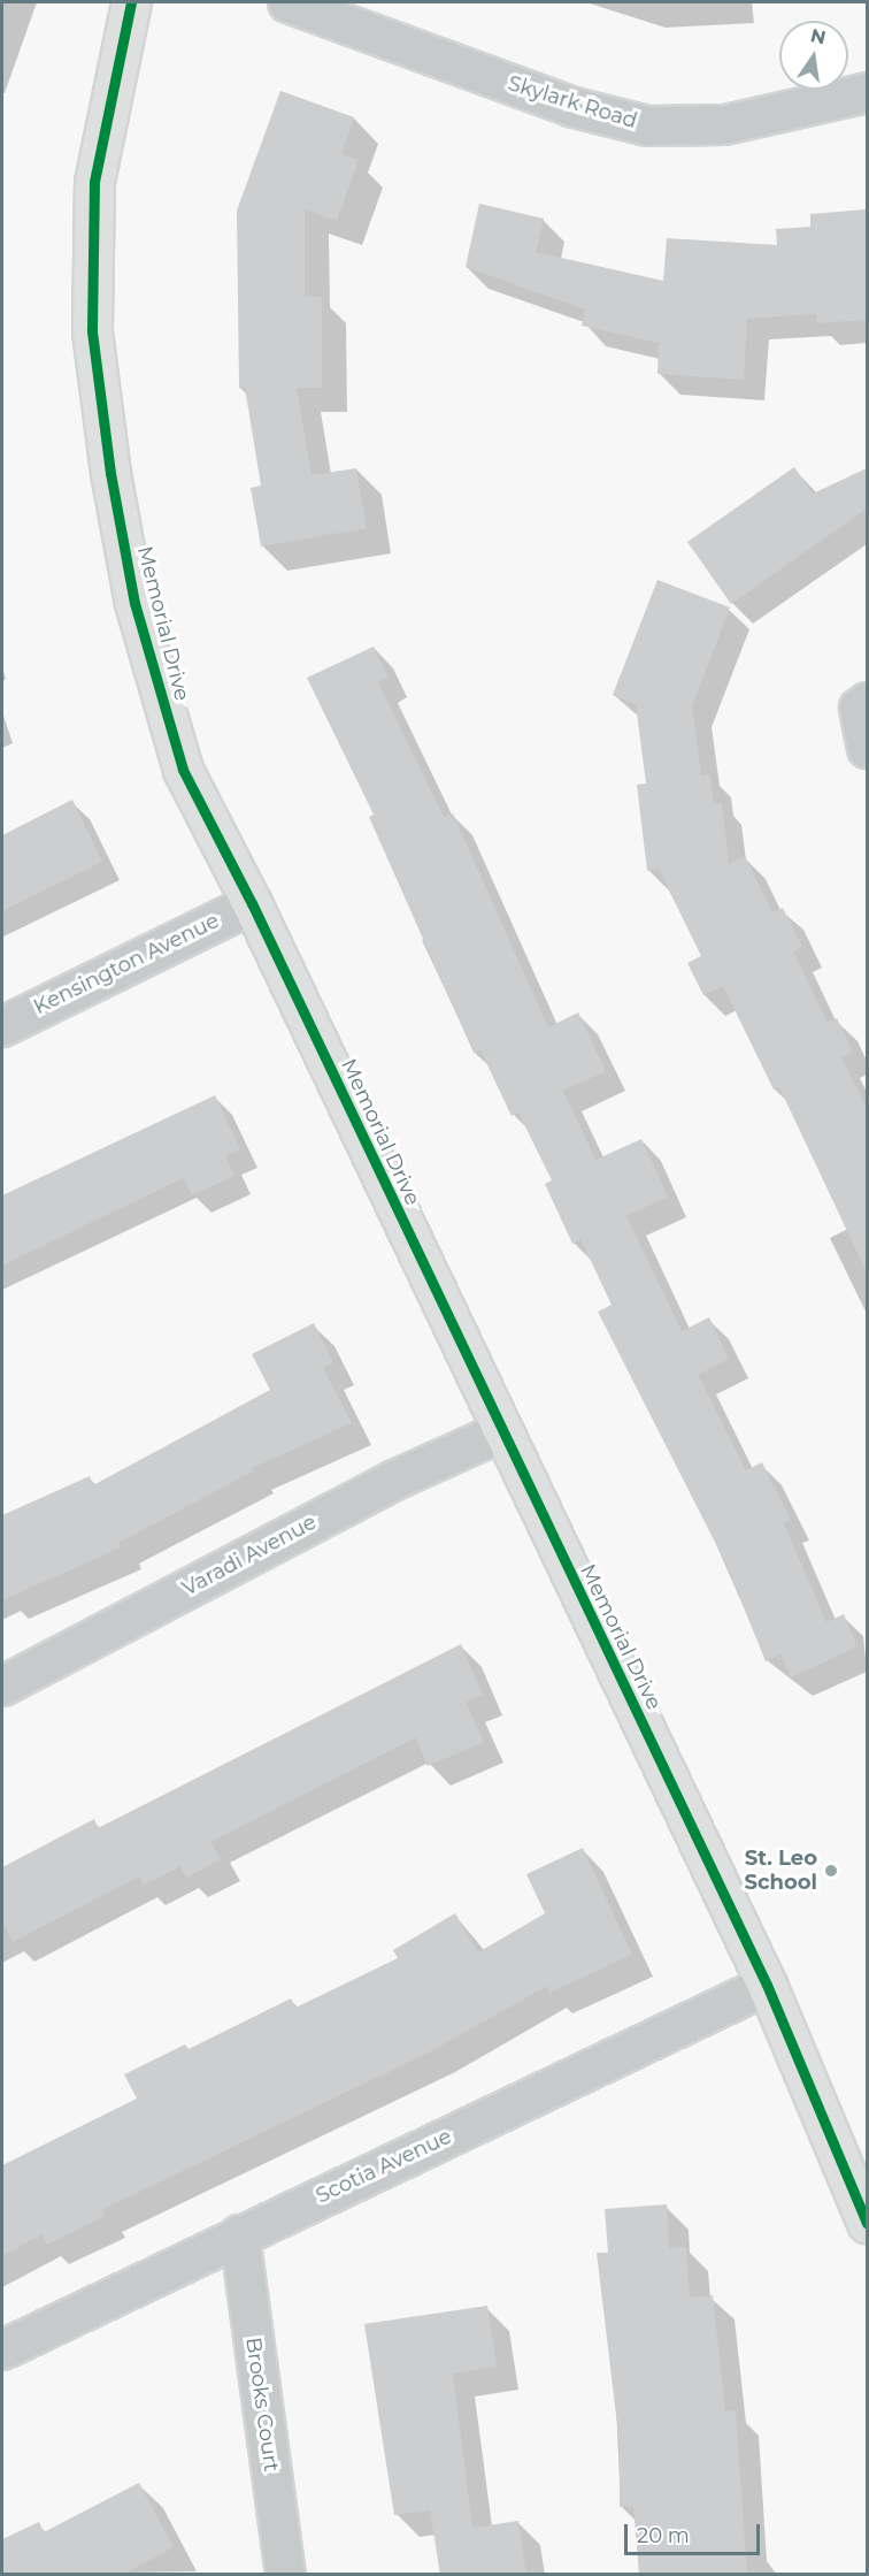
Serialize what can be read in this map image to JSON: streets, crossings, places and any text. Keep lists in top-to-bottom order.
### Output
{
  "streets": {
    "main road": ["Memorial Drive"],
    "street": [
      "Skylark Road",
      "Kensington Avenue",
      "Varadi Avenue",
      "Scotia Avenue",
      "Brooks Court"
    ]
  },
  "crossings": [
    ["Memorial Drive", "Kensington Avenue"],
    ["Memorial Drive", "Varadi Avenue"],
    ["Memorial Drive", "Scotia Avenue"],
    ["Scotia Avenue", "Brooks Court"]
  ],
  "places": ["St. Leo School"],
  "scale_bar": "20 m",
  "north": "top"
}
